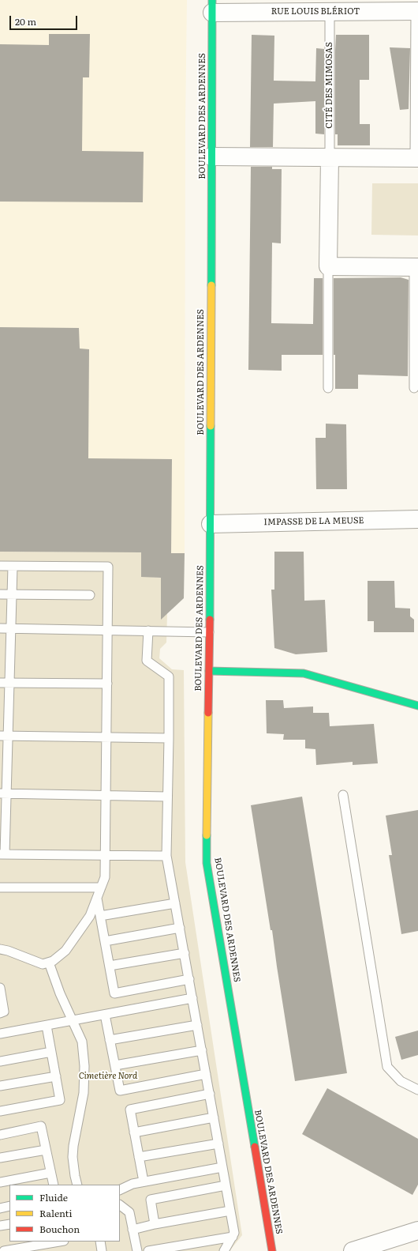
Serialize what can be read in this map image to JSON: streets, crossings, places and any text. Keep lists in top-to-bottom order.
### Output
{
  "streets": {
    "main road": ["BOULEVARD DES ARDENNES"],
    "street": ["RUE LOUIS BLÉRIOT", "CITÉ DES MIMOSAS", "IMPASSE DE LA MEUSE"]
  },
  "crossings": [
    ["RUE LOUIS BLÉRIOT", "CITÉ DES MIMOSAS"],
    ["RUE LOUIS BLÉRIOT", "BOULEVARD DES ARDENNES"],
    ["BOULEVARD DES ARDENNES", "IMPASSE DE LA MEUSE"]
  ],
  "parks": ["Cimetière Nord"],
  "legend": ["Fluide", "Ralenti", "Bouchon"],
  "scale_bar": "20 m"
}
